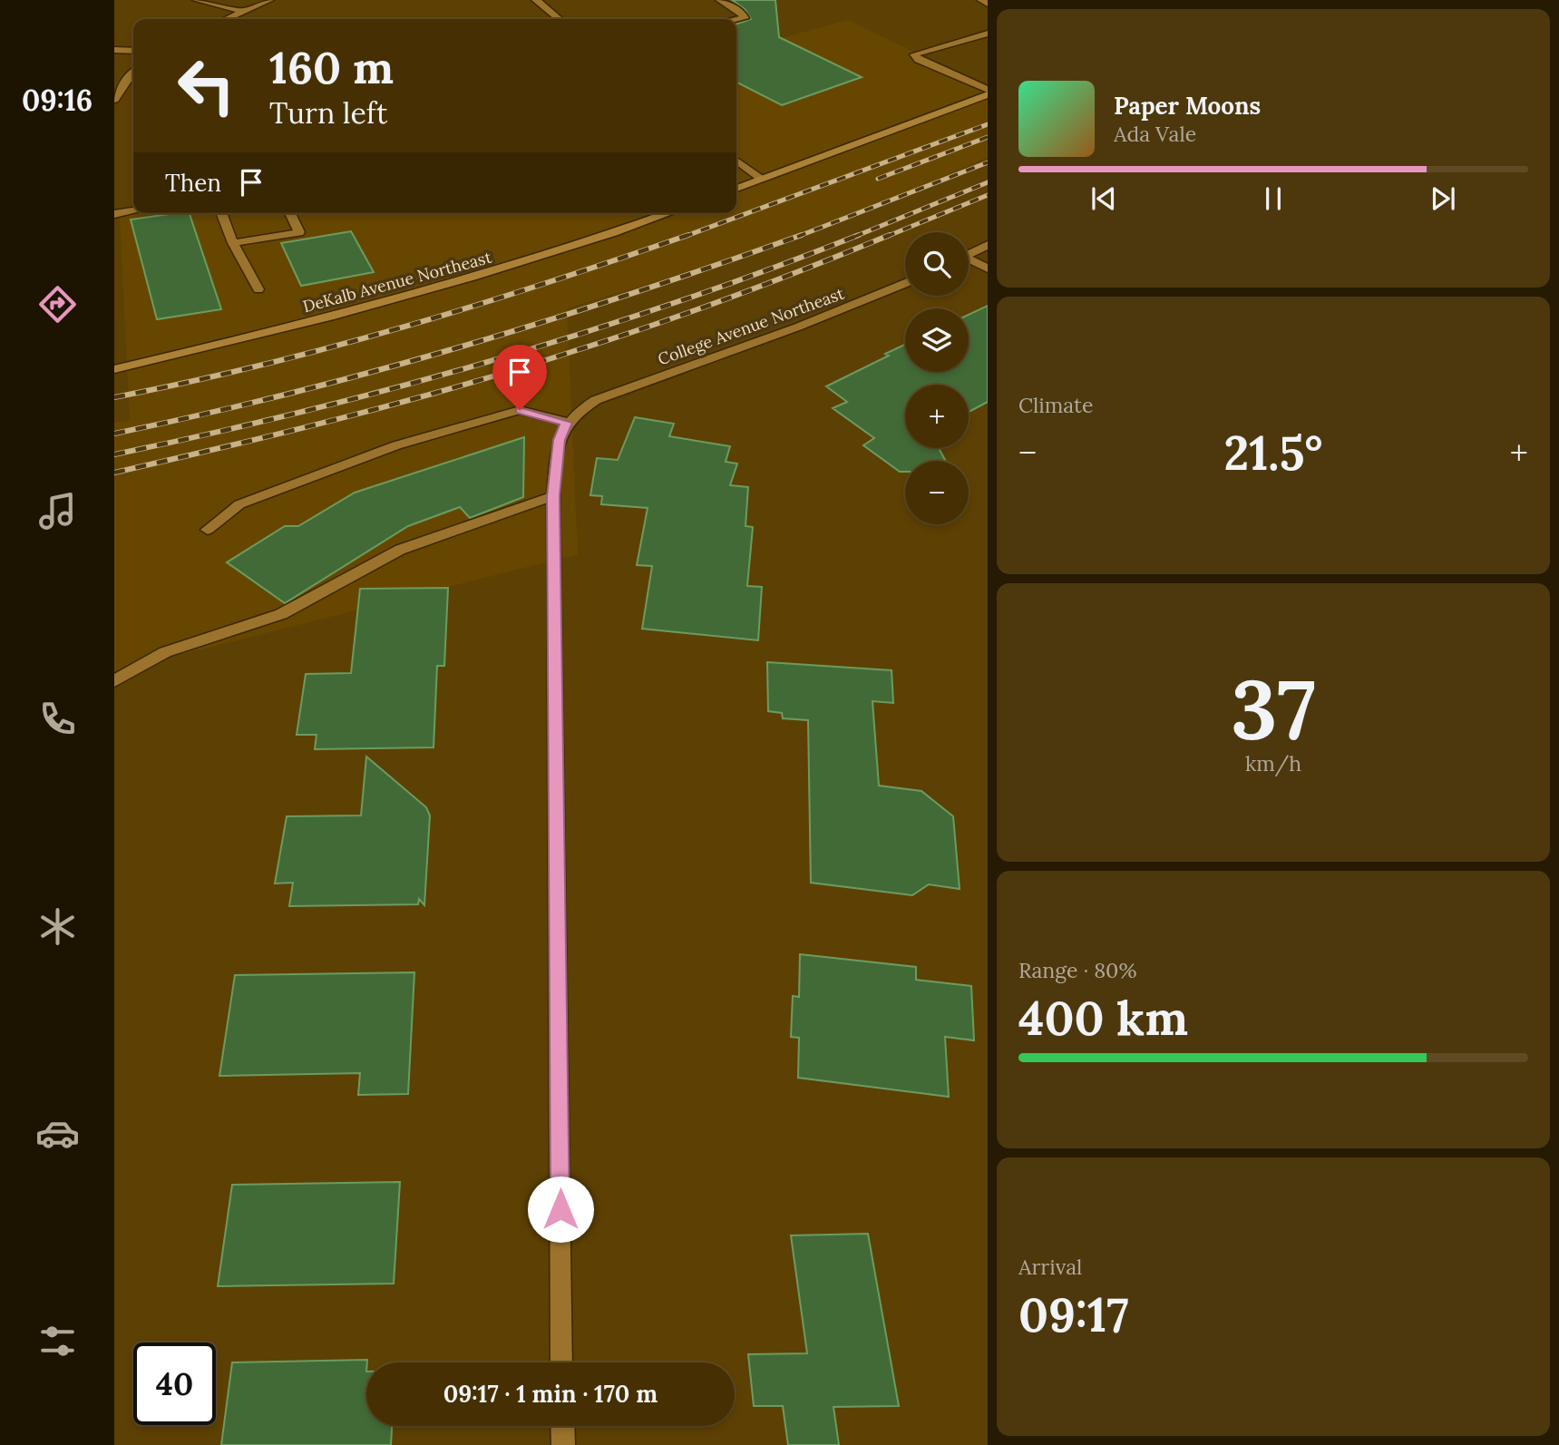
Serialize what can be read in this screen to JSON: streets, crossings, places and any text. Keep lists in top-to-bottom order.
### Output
{
  "streets": {
    "main road": ["DeKalb Avenue Northeast"],
    "street": ["College Avenue Northeast"]
  },
  "page": {
    "tabs": "09:16",
    "turn": ["160 m", "Turn left"],
    "song": ["Paper Moons", "Ada Vale"],
    "then": "Then",
    "map_buttons": ["+", "−"],
    "tile": [
      "Climate",
      ["37", "km/h"],
      ["Range · 80%", "400 km"],
      ["Arrival", "09:17"]
    ],
    "heat": ["−", "21.5°", "+"],
    "limit": "40",
    "trip": "09:17 · 1 min · 170 m"
  }
}
